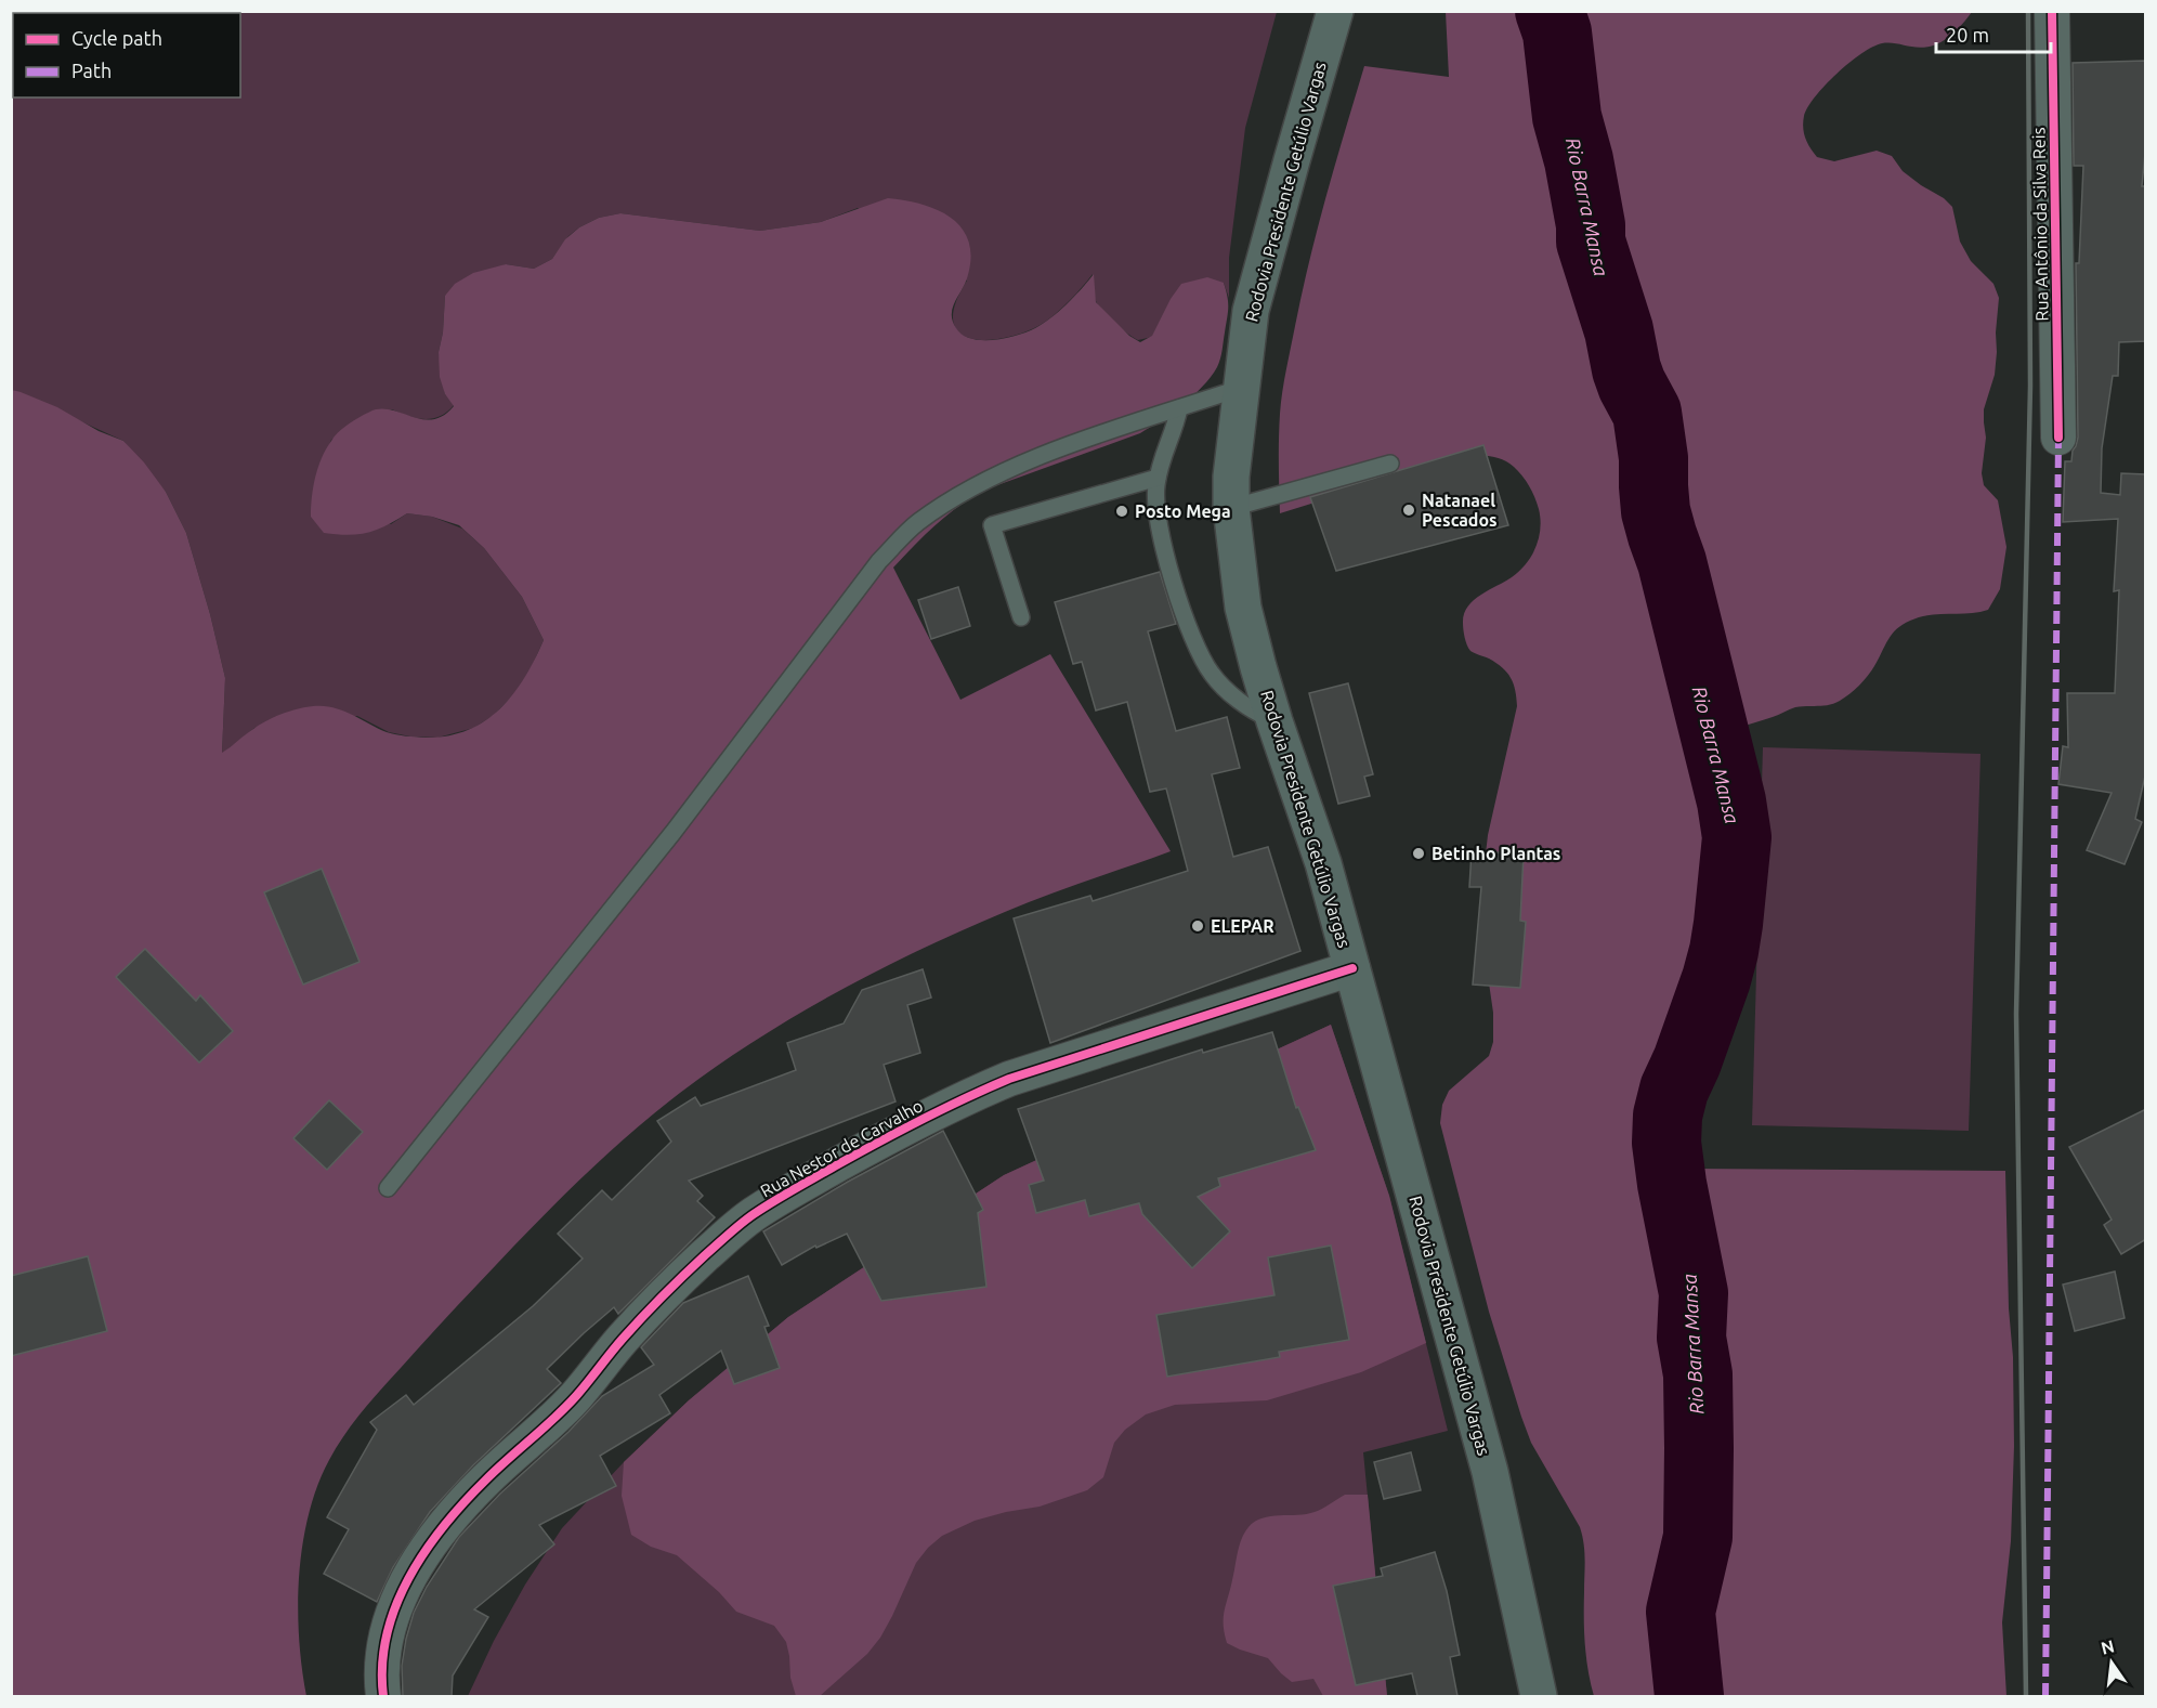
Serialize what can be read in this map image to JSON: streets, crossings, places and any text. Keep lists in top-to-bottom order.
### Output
{
  "streets": {
    "main road": ["Rodovia Presidente Getúlio Vargas"],
    "street": ["Rua Antônio da Silva Reis", "Rua Nestor de Carvalho"]
  },
  "crossings": [
    ["Rodovia Presidente Getúlio Vargas", "Rua Nestor de Carvalho"]
  ],
  "water": ["Rio Barra Mansa"],
  "places": [
    "Natanael Pescados",
    "Posto Mega",
    "Betinho Plantas",
    "ELEPAR"
  ],
  "legend": ["Cycle path", "Path"],
  "scale_bar": "20 m",
  "north": "top"
}
